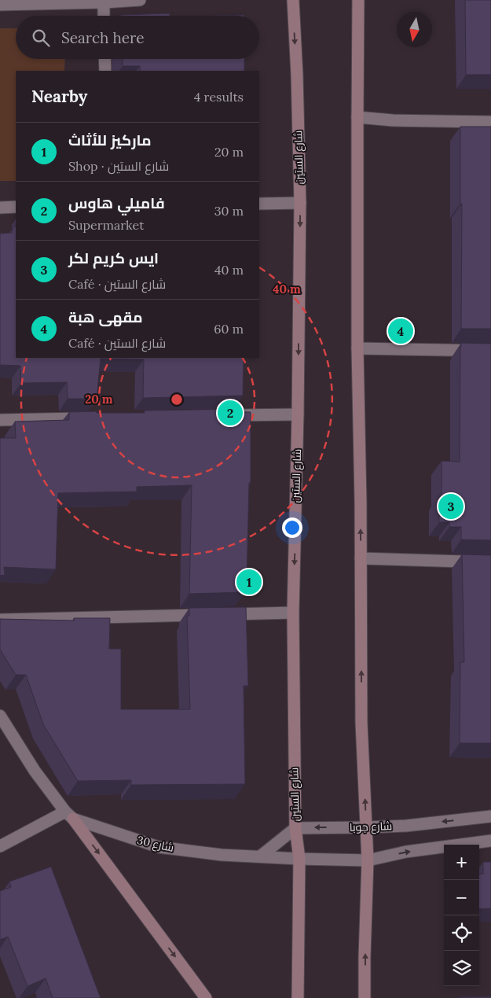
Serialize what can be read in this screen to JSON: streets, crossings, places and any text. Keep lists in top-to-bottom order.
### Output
{
  "streets": {
    "main road": ["شارع الستين"],
    "street": ["شارع جوبا", "شارع 30"]
  },
  "crossings": [
    ["شارع الستين", "شارع جوبا"],
    ["شارع الستين", "شارع 30"]
  ],
  "north": "bottom",
  "page": {
    "search": "Search here",
    "heading": ["Nearby", "4 results"],
    "list": [
      {
        "mark": "1",
        "name": "ماركيز للأثاث",
        "note": "Shop · شارع الستين",
        "value": "20 m"
      },
      {
        "mark": "2",
        "name": "فاميلي هاوس",
        "note": "Supermarket",
        "value": "30 m"
      },
      {
        "mark": "3",
        "name": "ايس كريم لكر",
        "note": "Café · شارع الستين",
        "value": "40 m"
      },
      {
        "mark": "4",
        "name": "مقهى هبة",
        "note": "Café · شارع الستين",
        "value": "60 m"
      }
    ],
    "pins": [
      "4",
      "2",
      "3",
      "1"
    ],
    "map_buttons": ["+", "−"]
  },
  "rings": ["40 m", "20 m"]
}
